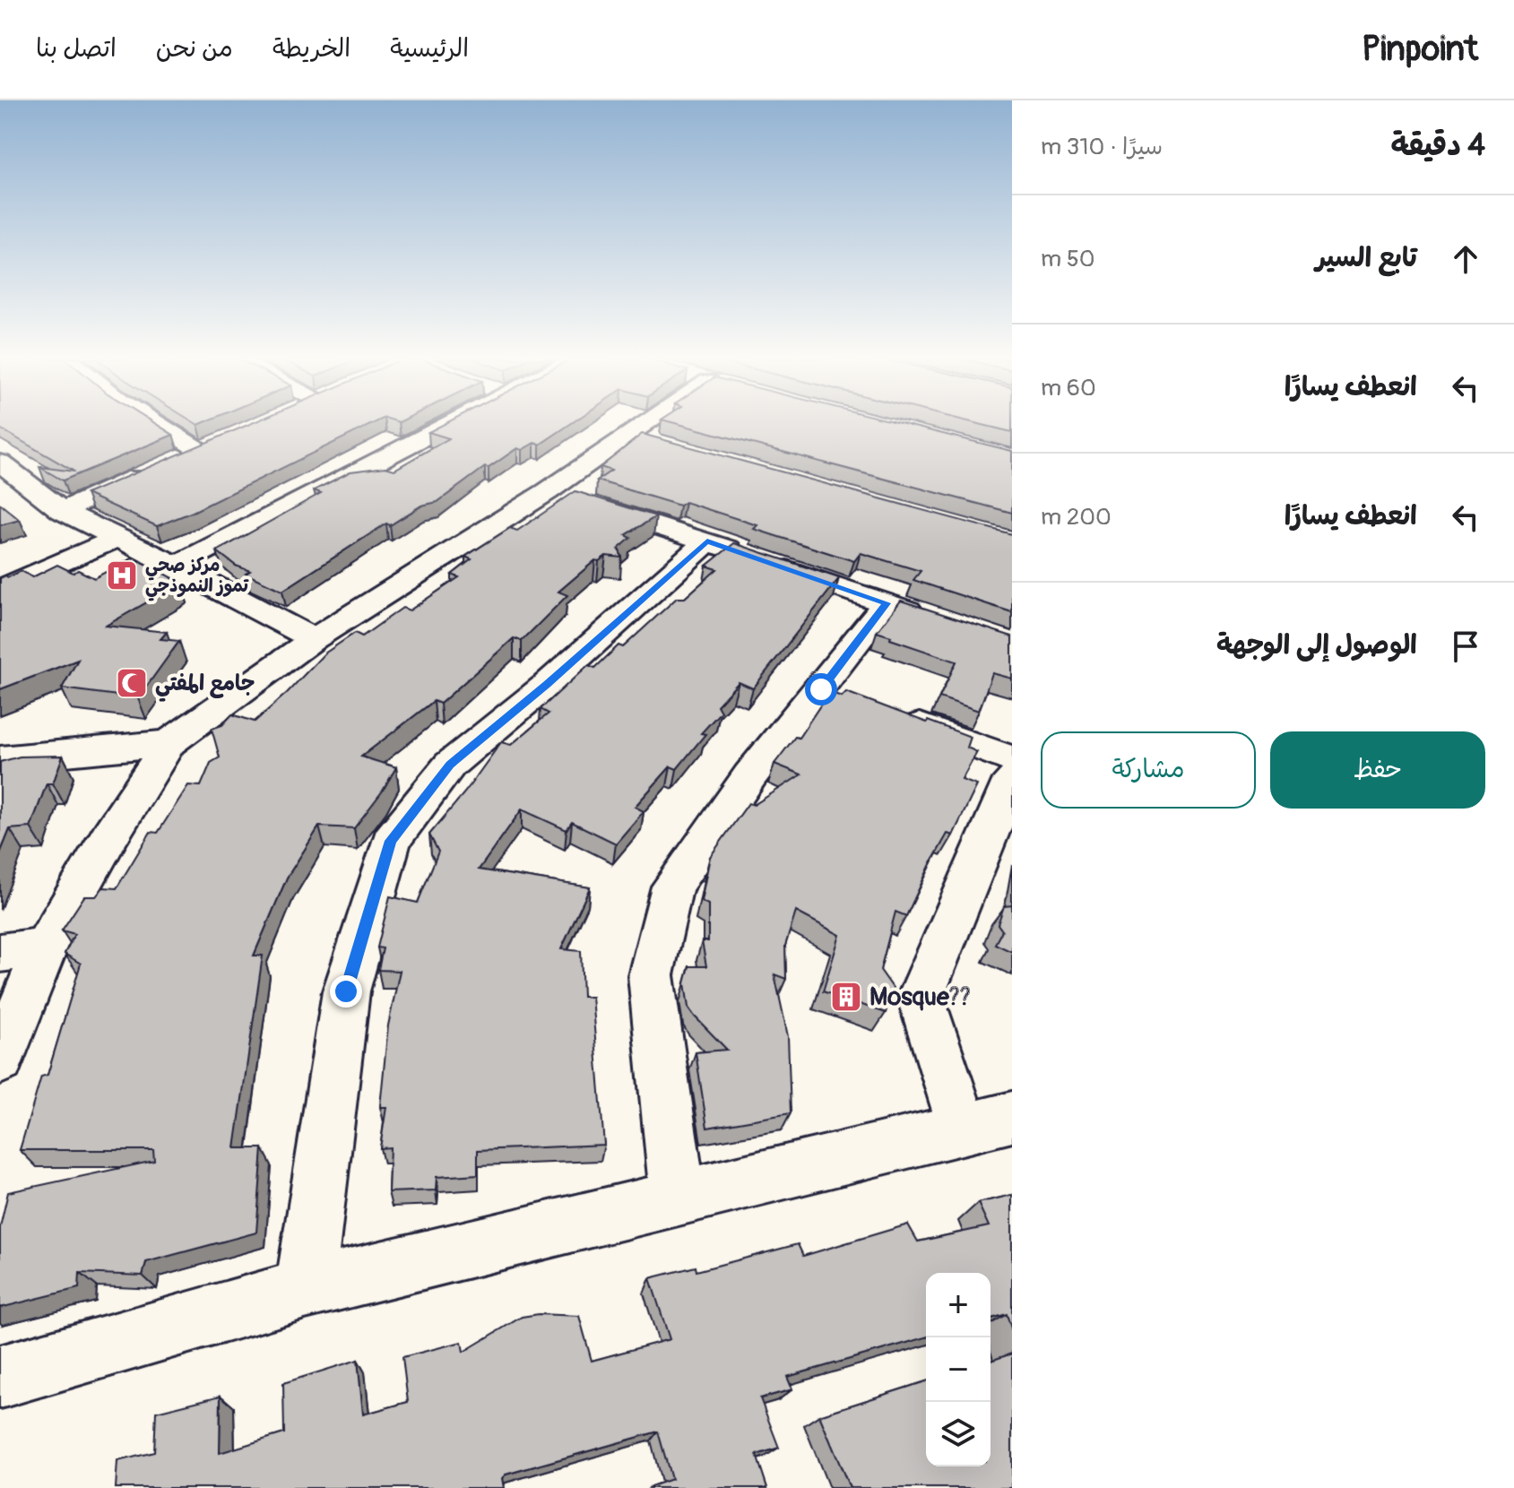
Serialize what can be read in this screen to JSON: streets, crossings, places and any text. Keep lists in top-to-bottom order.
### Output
{
  "places": {
    "hospital": ["مركز صحي تموز النموذجي"],
    "mosque": ["جامع المفتي"],
    "building": ["Mosque??"]
  },
  "page": {
    "header": "Pinpoint",
    "nav": [
      "الرئيسية",
      "الخريطة",
      "من نحن",
      "اتصل بنا"
    ],
    "heading": ["4 دقيقة", "سيرًا · 310 m"],
    "list": [
      ["تابع السير", "50 m"],
      ["انعطف يسارًا", "60 m"],
      ["انعطف يسارًا", "200 m"],
      "الوصول إلى الوجهة"
    ],
    "buttons": ["حفظ", "مشاركة"],
    "map_buttons": ["+", "−"]
  }
}
